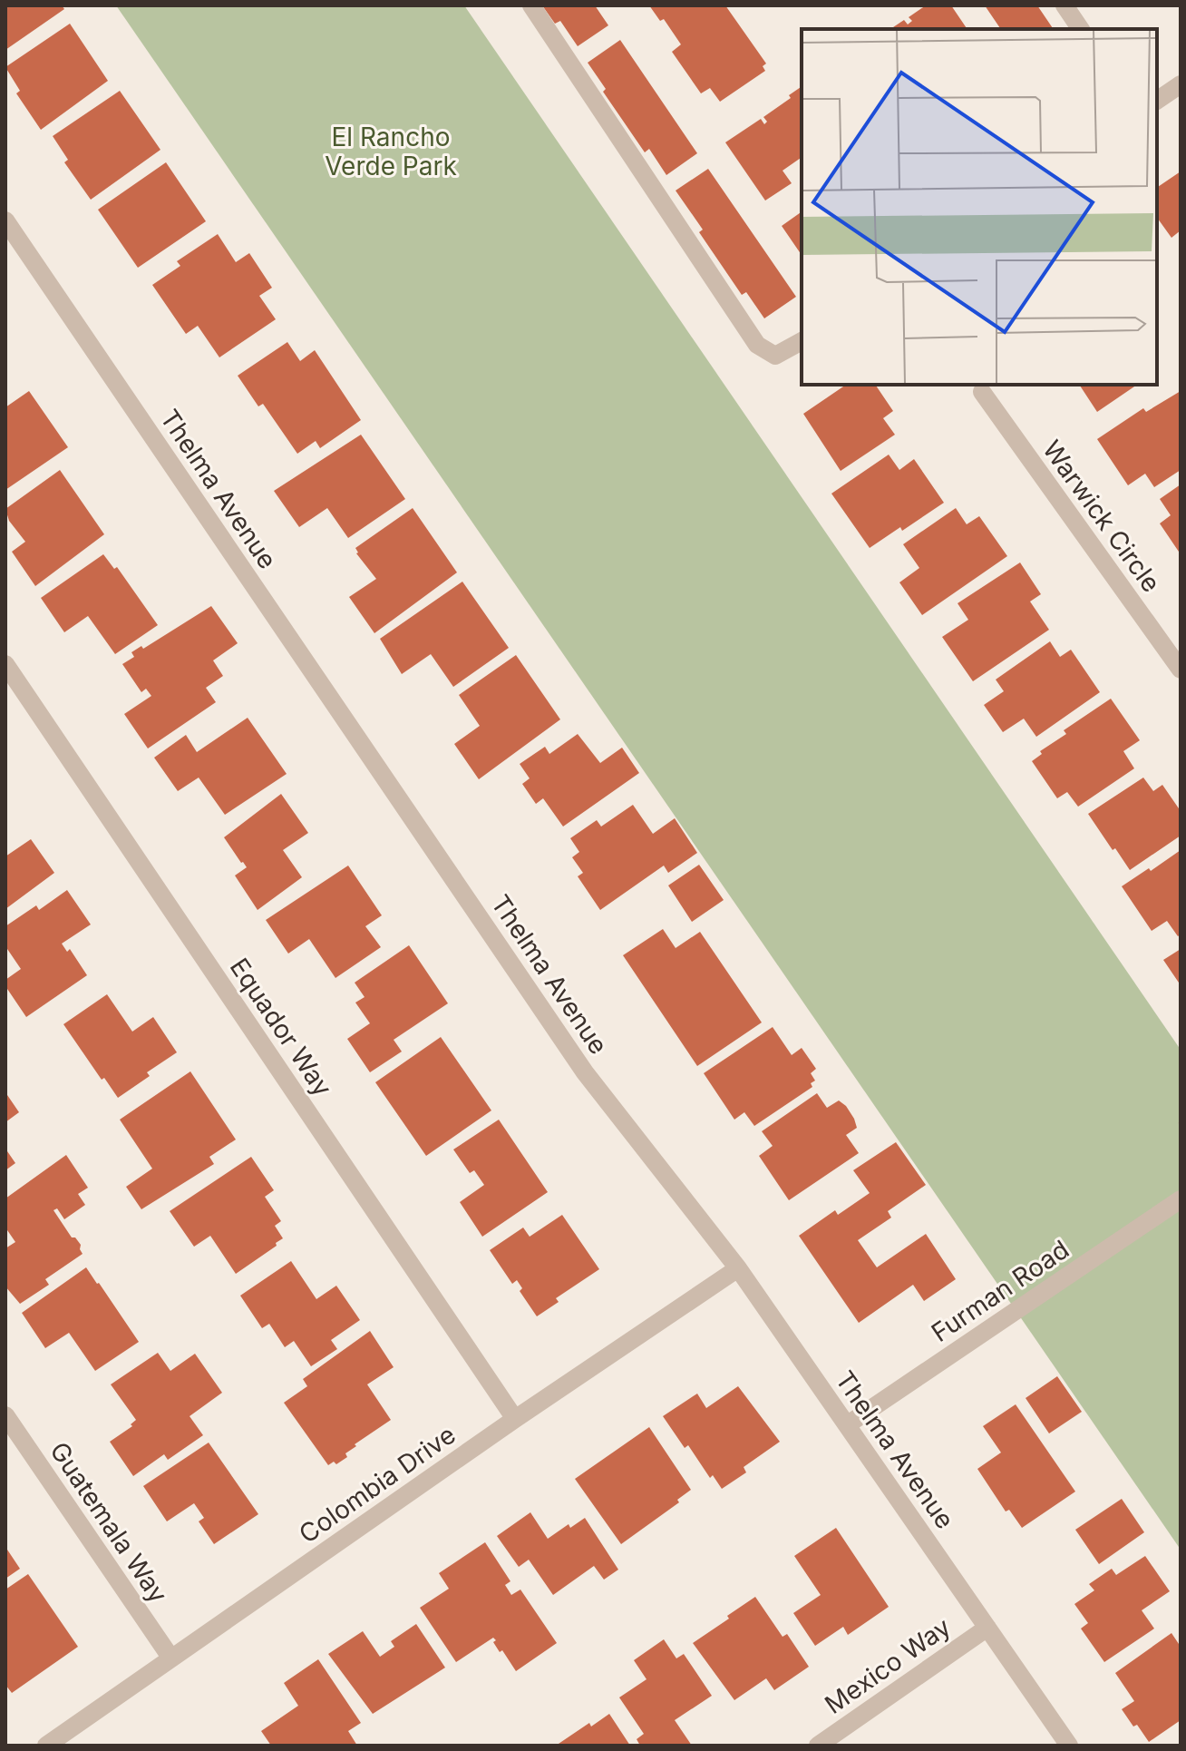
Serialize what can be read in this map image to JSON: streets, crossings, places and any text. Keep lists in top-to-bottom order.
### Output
{
  "streets": {
    "street": [
      "Thelma Avenue",
      "Warwick Circle",
      "Equador Way",
      "Furman Road",
      "Colombia Drive",
      "Guatemala Way",
      "Mexico Way"
    ]
  },
  "crossings": [
    ["Thelma Avenue", "Furman Road"],
    ["Thelma Avenue", "Colombia Drive"],
    ["Thelma Avenue", "Mexico Way"],
    ["Equador Way", "Colombia Drive"],
    ["Colombia Drive", "Guatemala Way"]
  ],
  "parks": ["El Rancho Verde Park"]
}
